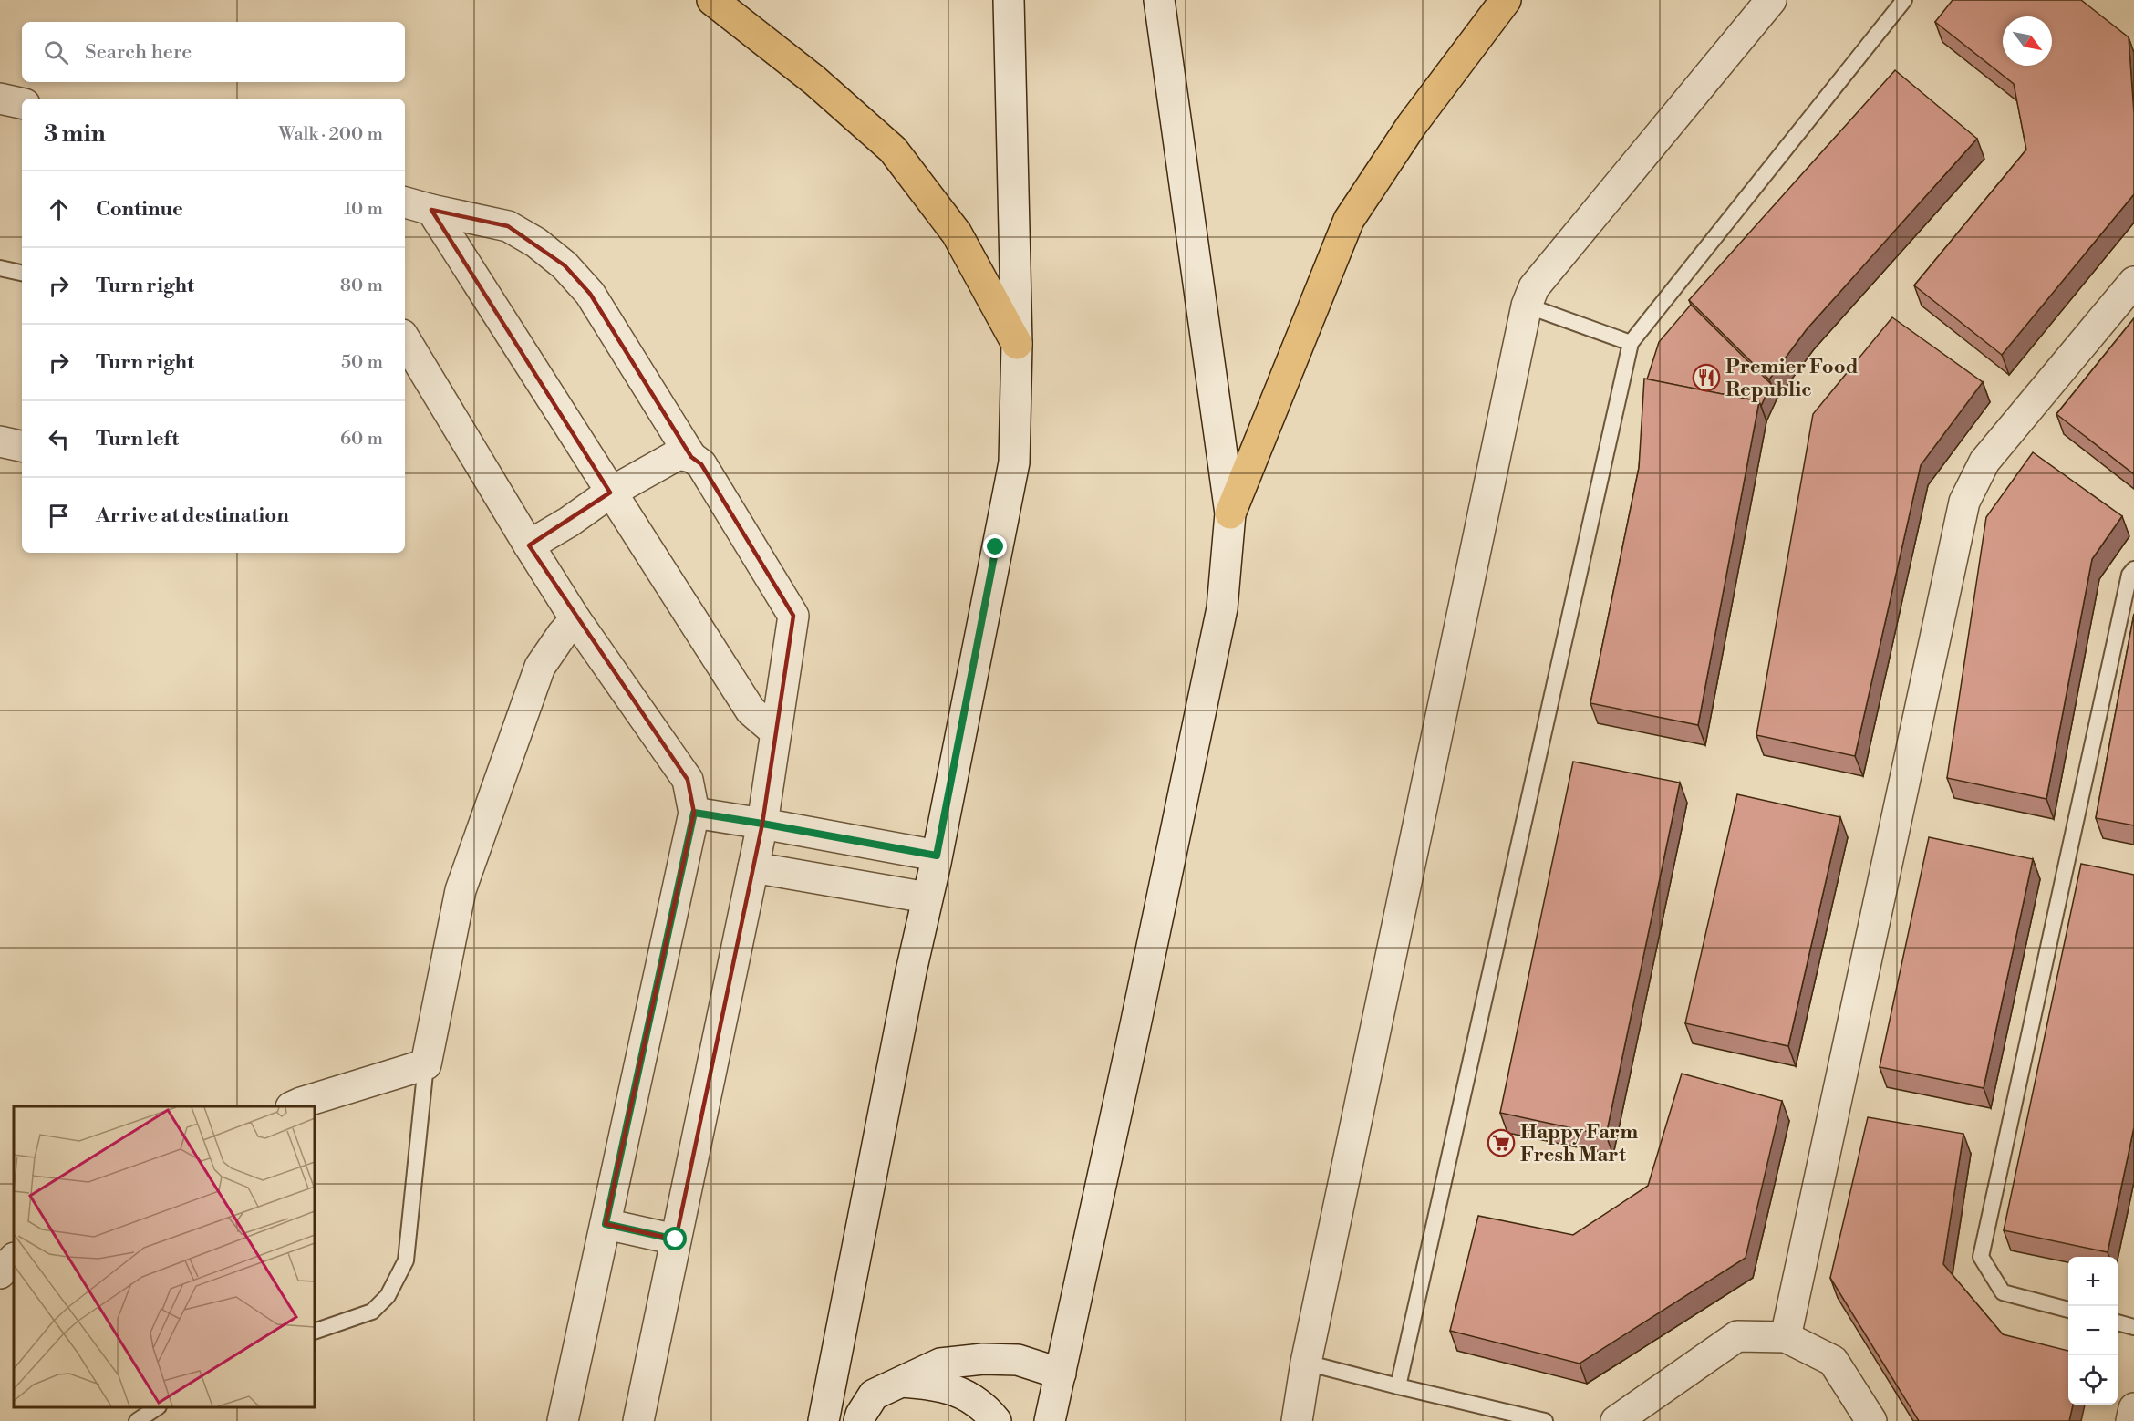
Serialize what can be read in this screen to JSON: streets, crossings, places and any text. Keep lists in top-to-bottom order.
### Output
{
  "places": {
    "restaurant": ["Premier Food Republic"],
    "supermarket": ["Happy Farm Fresh Mart"]
  },
  "north": "bottom right",
  "page": {
    "search": "Search here",
    "heading": ["3 min", "Walk · 200 m"],
    "list": [
      ["Continue", "10 m"],
      ["Turn right", "80 m"],
      ["Turn right", "50 m"],
      ["Turn left", "60 m"],
      "Arrive at destination"
    ],
    "map_buttons": ["+", "−"]
  }
}
